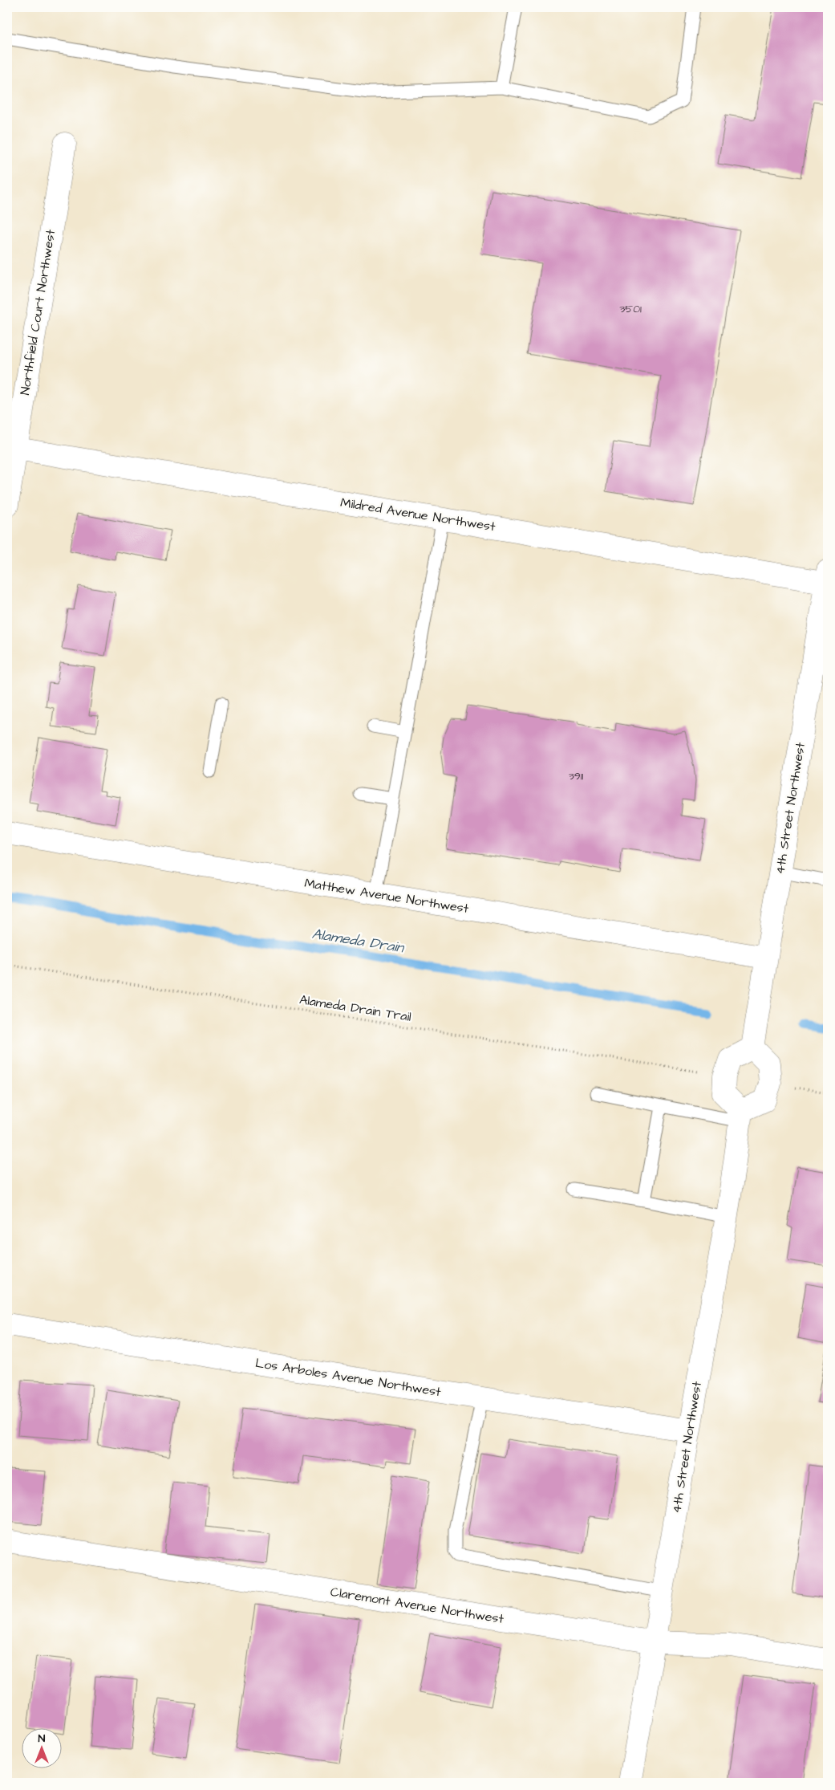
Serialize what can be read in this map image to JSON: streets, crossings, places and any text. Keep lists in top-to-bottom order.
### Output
{
  "streets": {
    "street": [
      "Northfield Court Northwest",
      "Mildred Avenue Northwest",
      "4th Street Northwest",
      "Matthew Avenue Northwest",
      "Los Arboles Avenue Northwest",
      "Claremont Avenue Northwest"
    ],
    "path": ["Alameda Drain Trail"]
  },
  "crossings": [
    ["Northfield Court Northwest", "Mildred Avenue Northwest"],
    ["Mildred Avenue Northwest", "4th Street Northwest"],
    ["4th Street Northwest", "Matthew Avenue Northwest"],
    ["4th Street Northwest", "Los Arboles Avenue Northwest"],
    ["4th Street Northwest", "Claremont Avenue Northwest"]
  ],
  "water": ["Alameda Drain"],
  "house_numbers": ["3501", "3911"],
  "north": "top"
}
